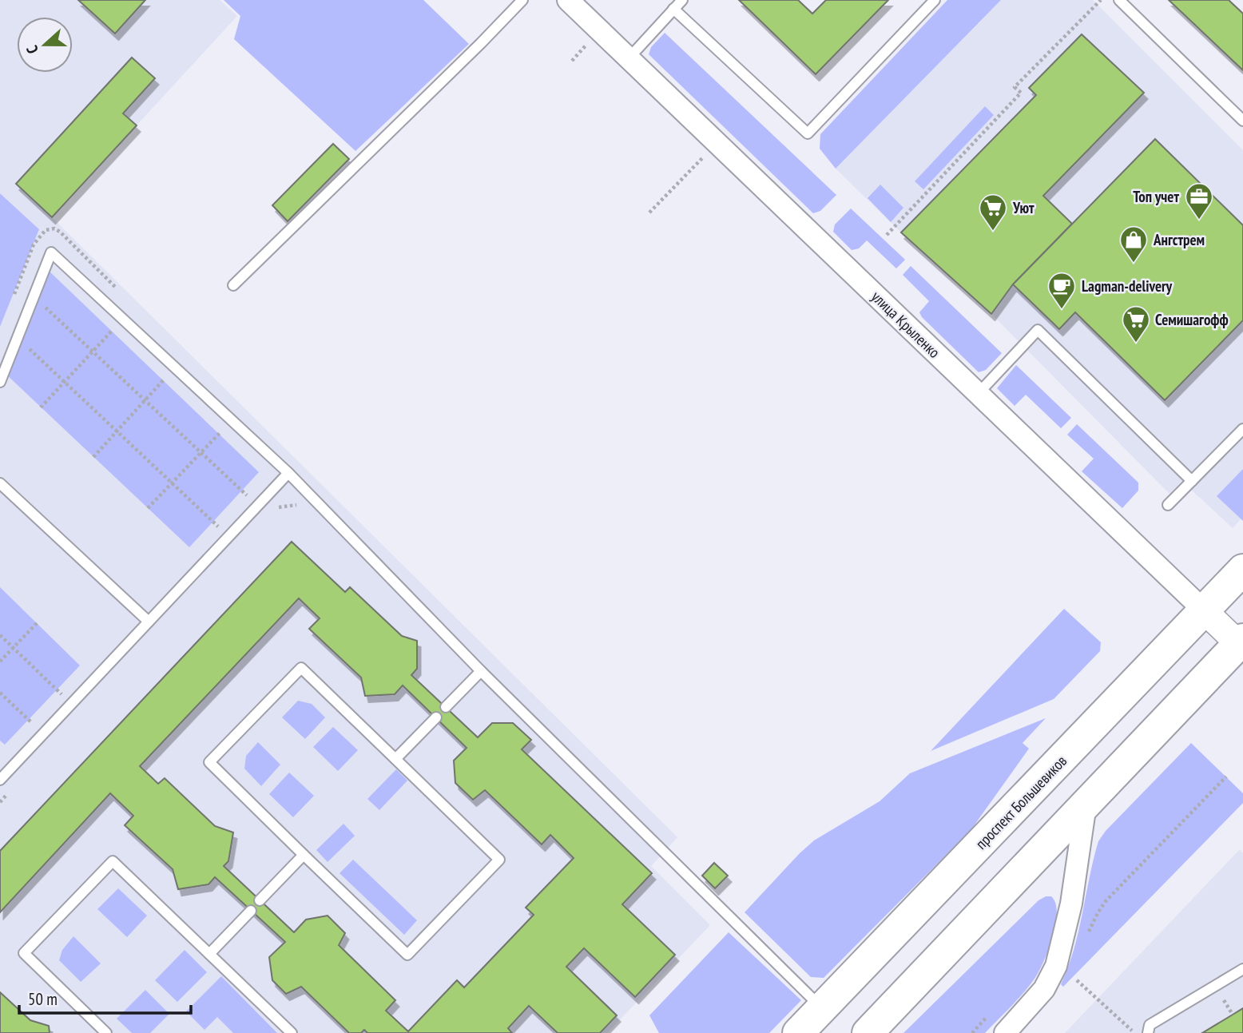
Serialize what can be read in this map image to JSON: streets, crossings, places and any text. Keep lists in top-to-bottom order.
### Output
{
  "streets": {
    "main road": ["проспект Большевиков"],
    "street": ["улица Крыленко"]
  },
  "crossings": [
    ["улица Крыленко", "проспект Большевиков"]
  ],
  "places": {
    "office": ["Топ учет"],
    "supermarket": ["Уют", "Семишагофф"],
    "shop": ["Ангстрем"],
    "cafe": ["Lagman-delivery"]
  },
  "scale_bar": "50 m",
  "north": "left"
}
